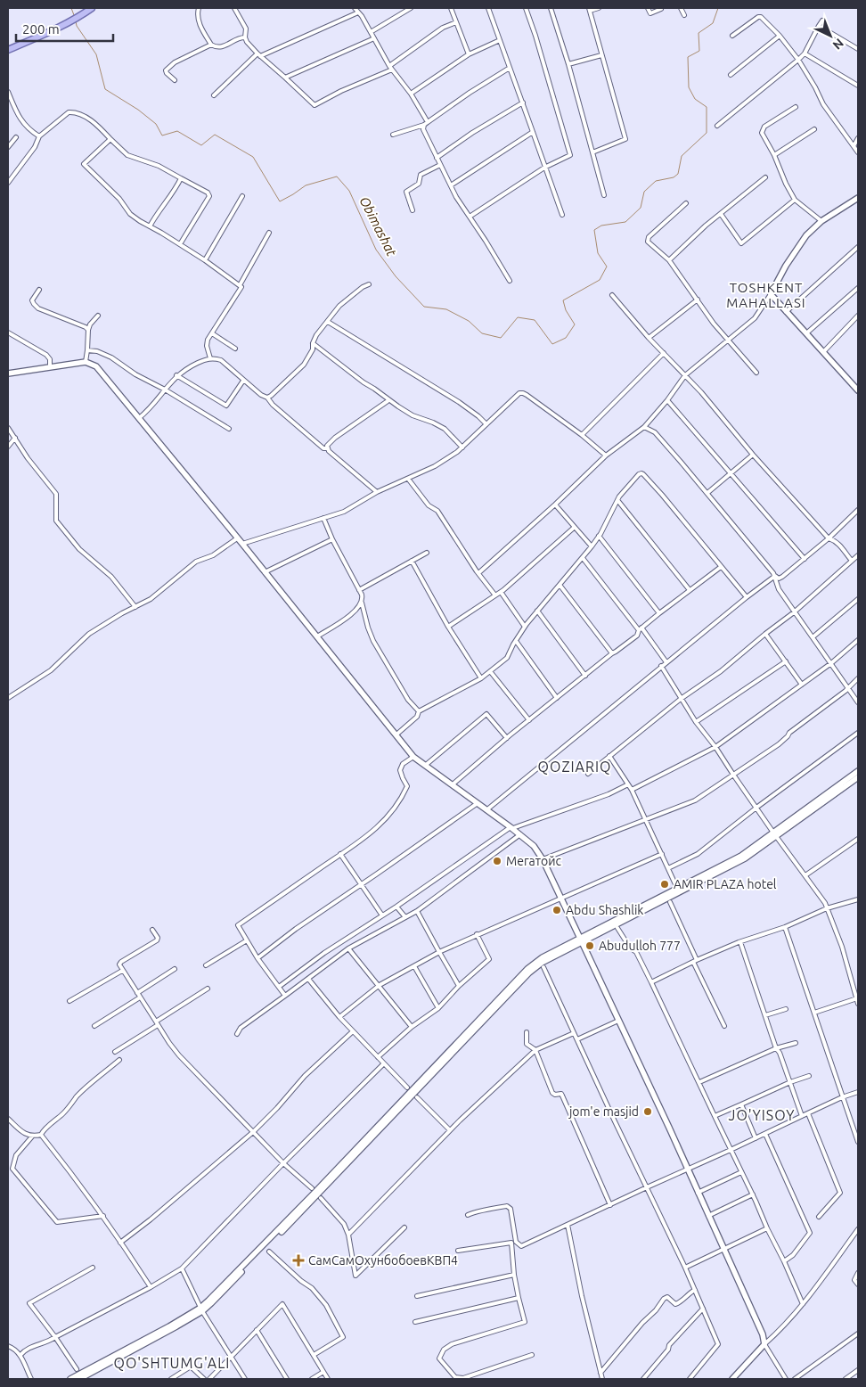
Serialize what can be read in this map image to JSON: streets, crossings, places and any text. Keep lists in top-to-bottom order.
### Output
{
  "districts": [
    "TOSHKENT MAHALLASI",
    "QOZIARIQ",
    "JO'YISOY",
    "QO'SHTUMG'ALI"
  ],
  "water": ["Obimashat"],
  "places": {
    "other": [
      "Мегатойс",
      "AMIR PLAZA hotel",
      "Abdu Shashlik",
      "Abudulloh 777",
      "jom'e masjid"
    ],
    "health": ["СамСамОхунбобоевКВП4"]
  },
  "scale_bar": "200 m",
  "north": "bottom right"
}
